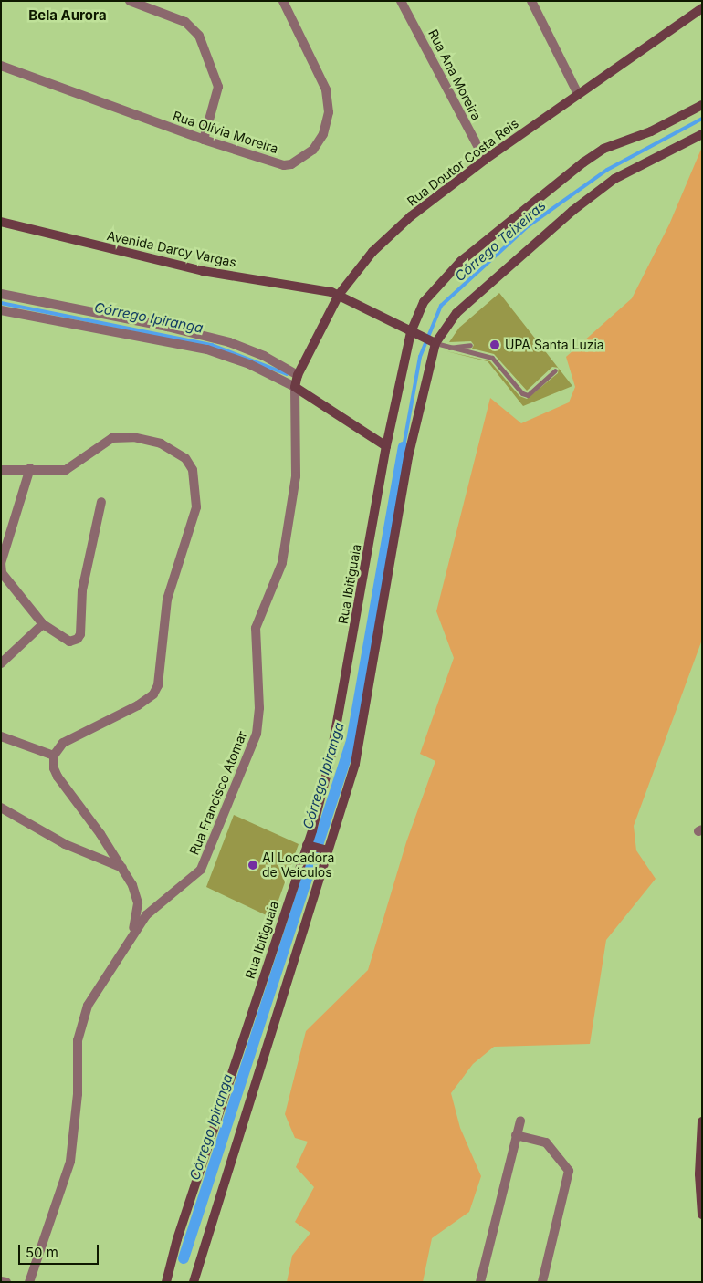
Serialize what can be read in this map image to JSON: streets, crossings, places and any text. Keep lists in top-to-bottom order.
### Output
{
  "streets": {
    "main road": ["Rua Doutor Costa Reis", "Avenida Darcy Vargas", "Rua Ibitiguaia"],
    "street": ["Rua Ana Moreira", "Rua Olívia Moreira", "Rua Francisco Atomar"]
  },
  "crossings": [
    ["Rua Ana Moreira", "Rua Doutor Costa Reis"],
    ["Rua Doutor Costa Reis", "Avenida Darcy Vargas"],
    ["Rua Doutor Costa Reis", "Rua Francisco Atomar"],
    ["Avenida Darcy Vargas", "Rua Ibitiguaia"]
  ],
  "districts": ["Bela Aurora"],
  "water": ["Córrego Teixeiras", "Córrego Ipiranga"],
  "places": ["UPA Santa Luzia", "Al Locadora de Veículos"],
  "scale_bar": "50 m"
}
